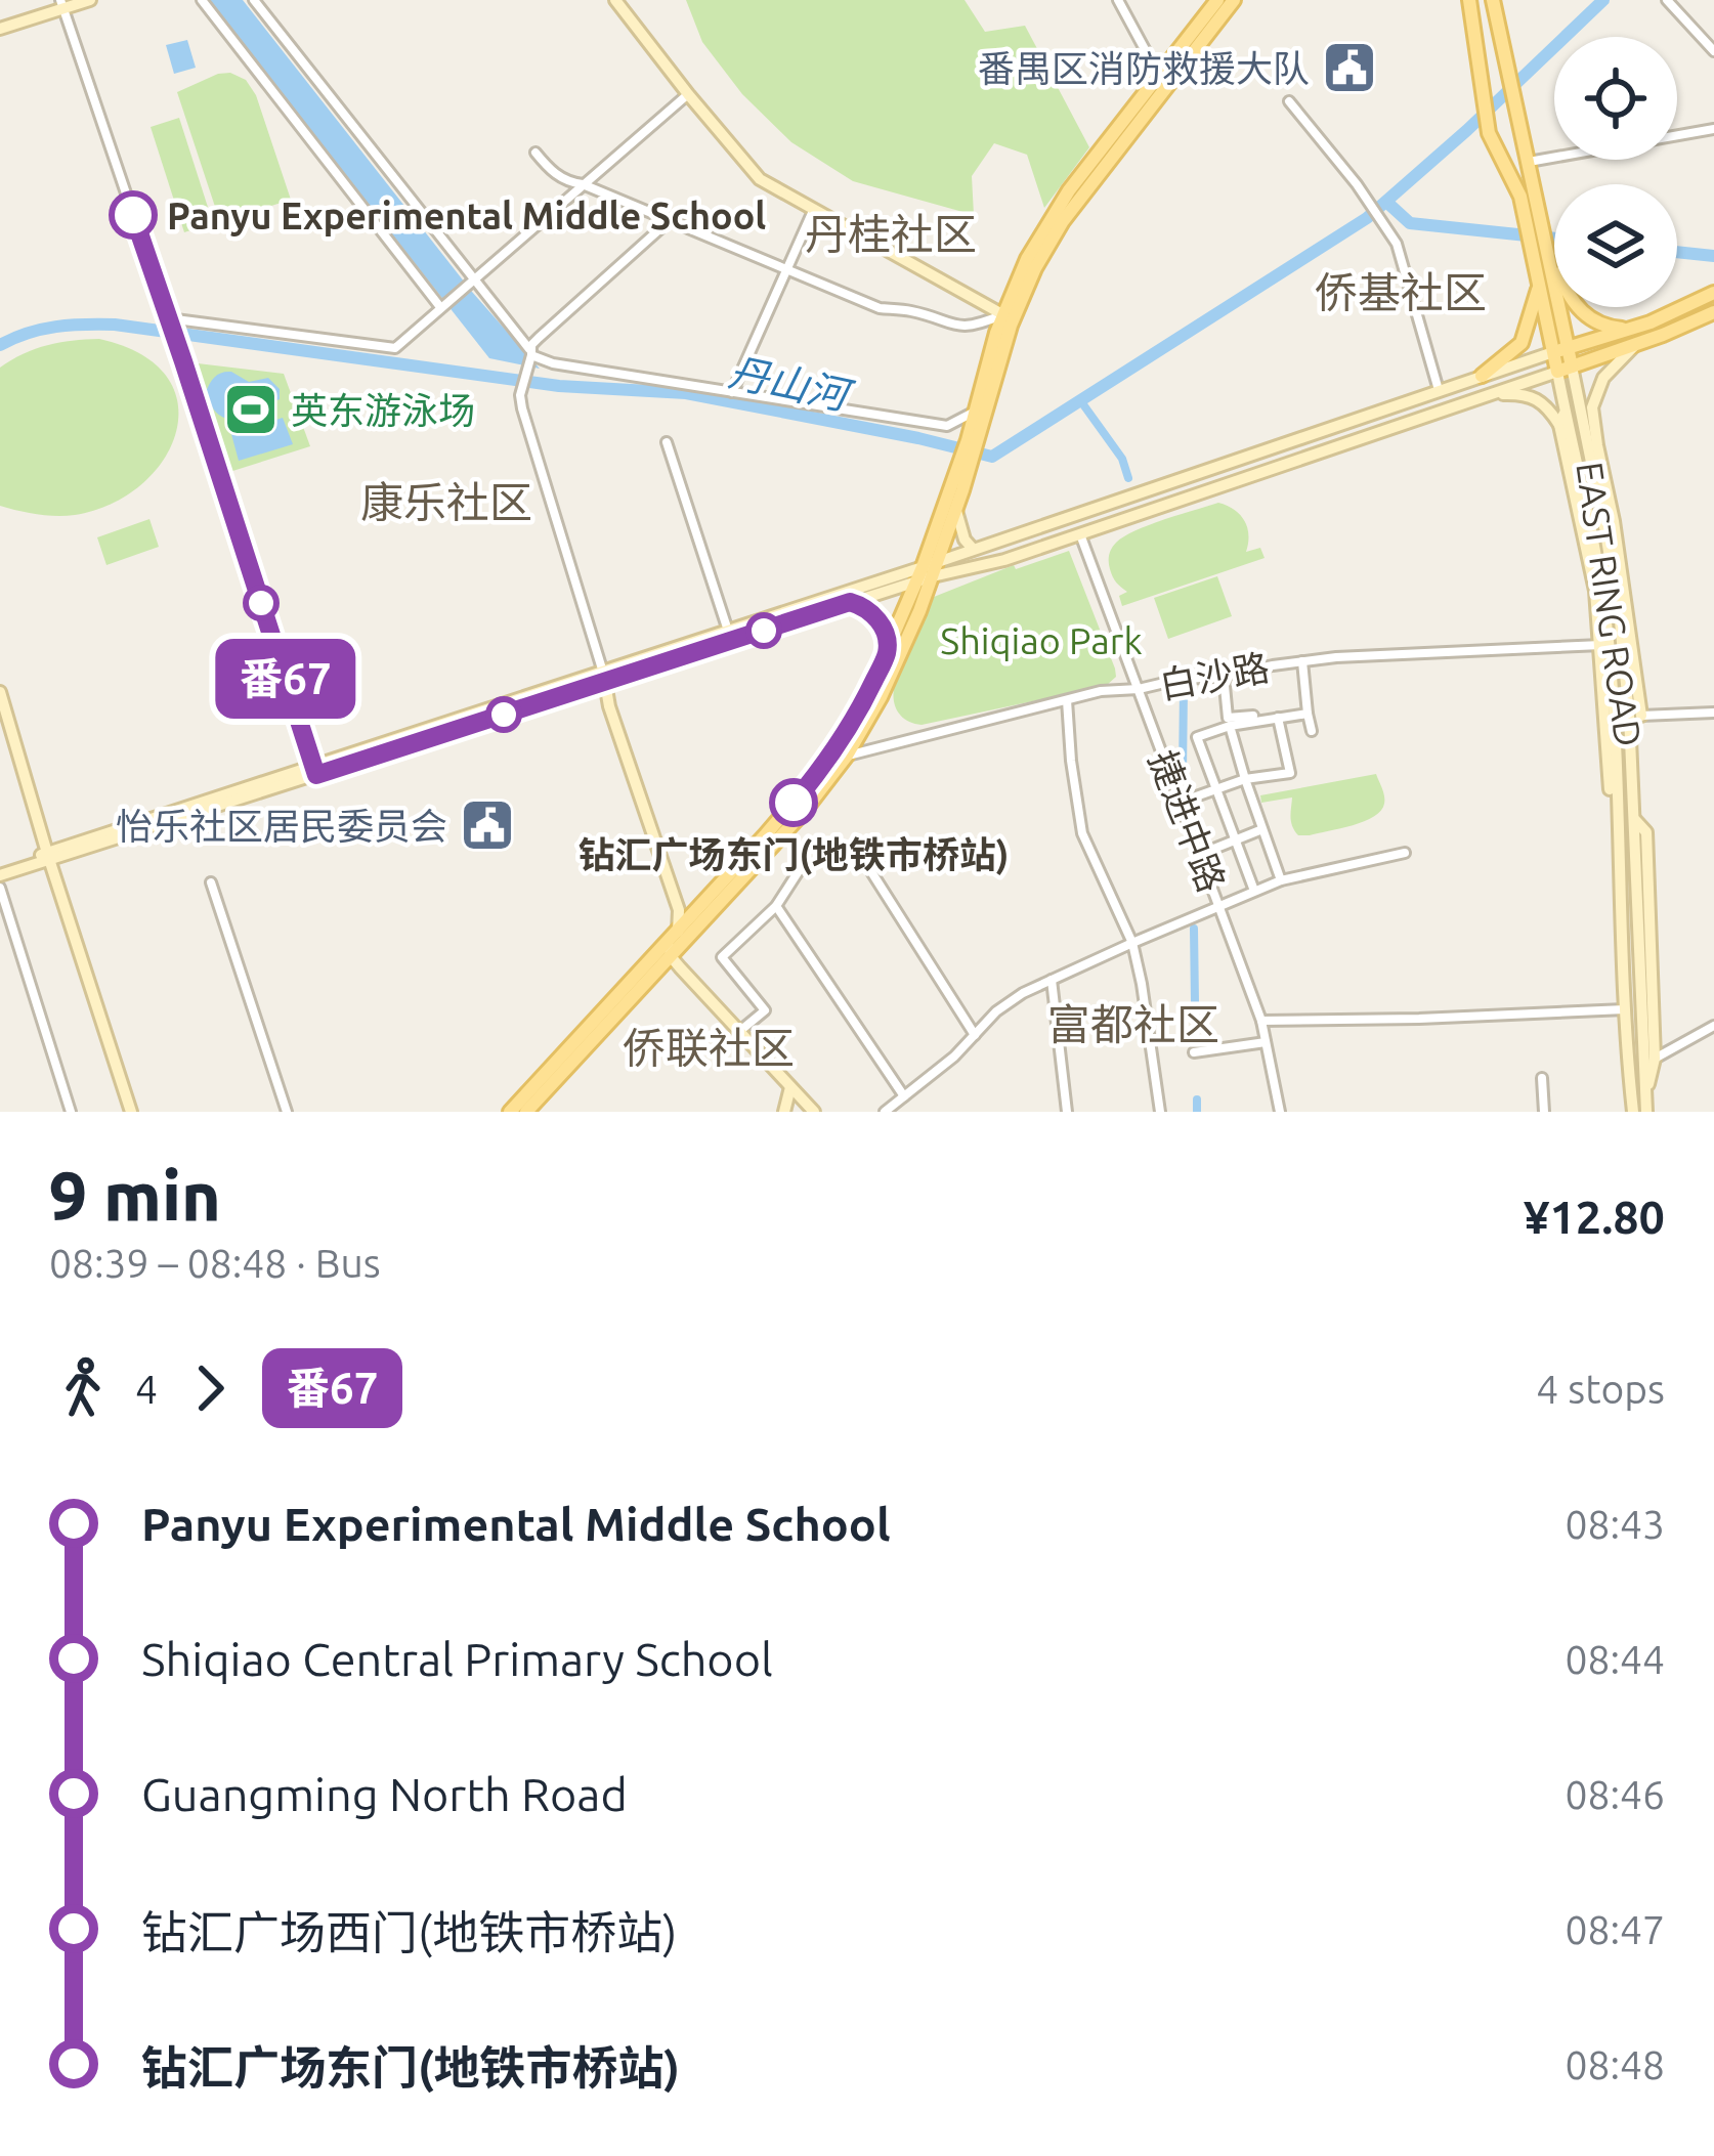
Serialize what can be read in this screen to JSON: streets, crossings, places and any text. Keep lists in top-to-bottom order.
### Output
{
  "streets": {
    "main road": ["EAST RING ROAD"],
    "street": ["白沙路", "捷进中路"]
  },
  "crossings": [
    ["EAST RING ROAD", "白沙路"],
    ["白沙路", "捷进中路"]
  ],
  "districts": [
    "丹桂社区",
    "侨基社区",
    "康乐社区",
    "富都社区",
    "侨联社区"
  ],
  "water": ["丹山河"],
  "parks": ["Shiqiao Park"],
  "places": {
    "public building": ["番禺区消防救援大队", "怡乐社区居民委员会"],
    "other": ["Panyu Experimental Middle School", "钻汇广场东门(地铁市桥站)"],
    "sports": ["英东游泳场"]
  },
  "lines": ["bus line 番67"],
  "page": {
    "on_map": "番67",
    "heading": ["9 min", "08:39 – 08:48 · Bus", "¥12.80"],
    "legs": ["4", "番67", "4 stops"],
    "list": [
      {
        "name": "Panyu Experimental Middle School",
        "value": "08:43"
      },
      {
        "name": "Shiqiao Central Primary School",
        "value": "08:44"
      },
      {
        "name": "Guangming North Road",
        "value": "08:46"
      },
      {
        "name": "钻汇广场西门(地铁市桥站)",
        "value": "08:47"
      },
      {
        "name": "钻汇广场东门(地铁市桥站)",
        "value": "08:48"
      }
    ]
  }
}
